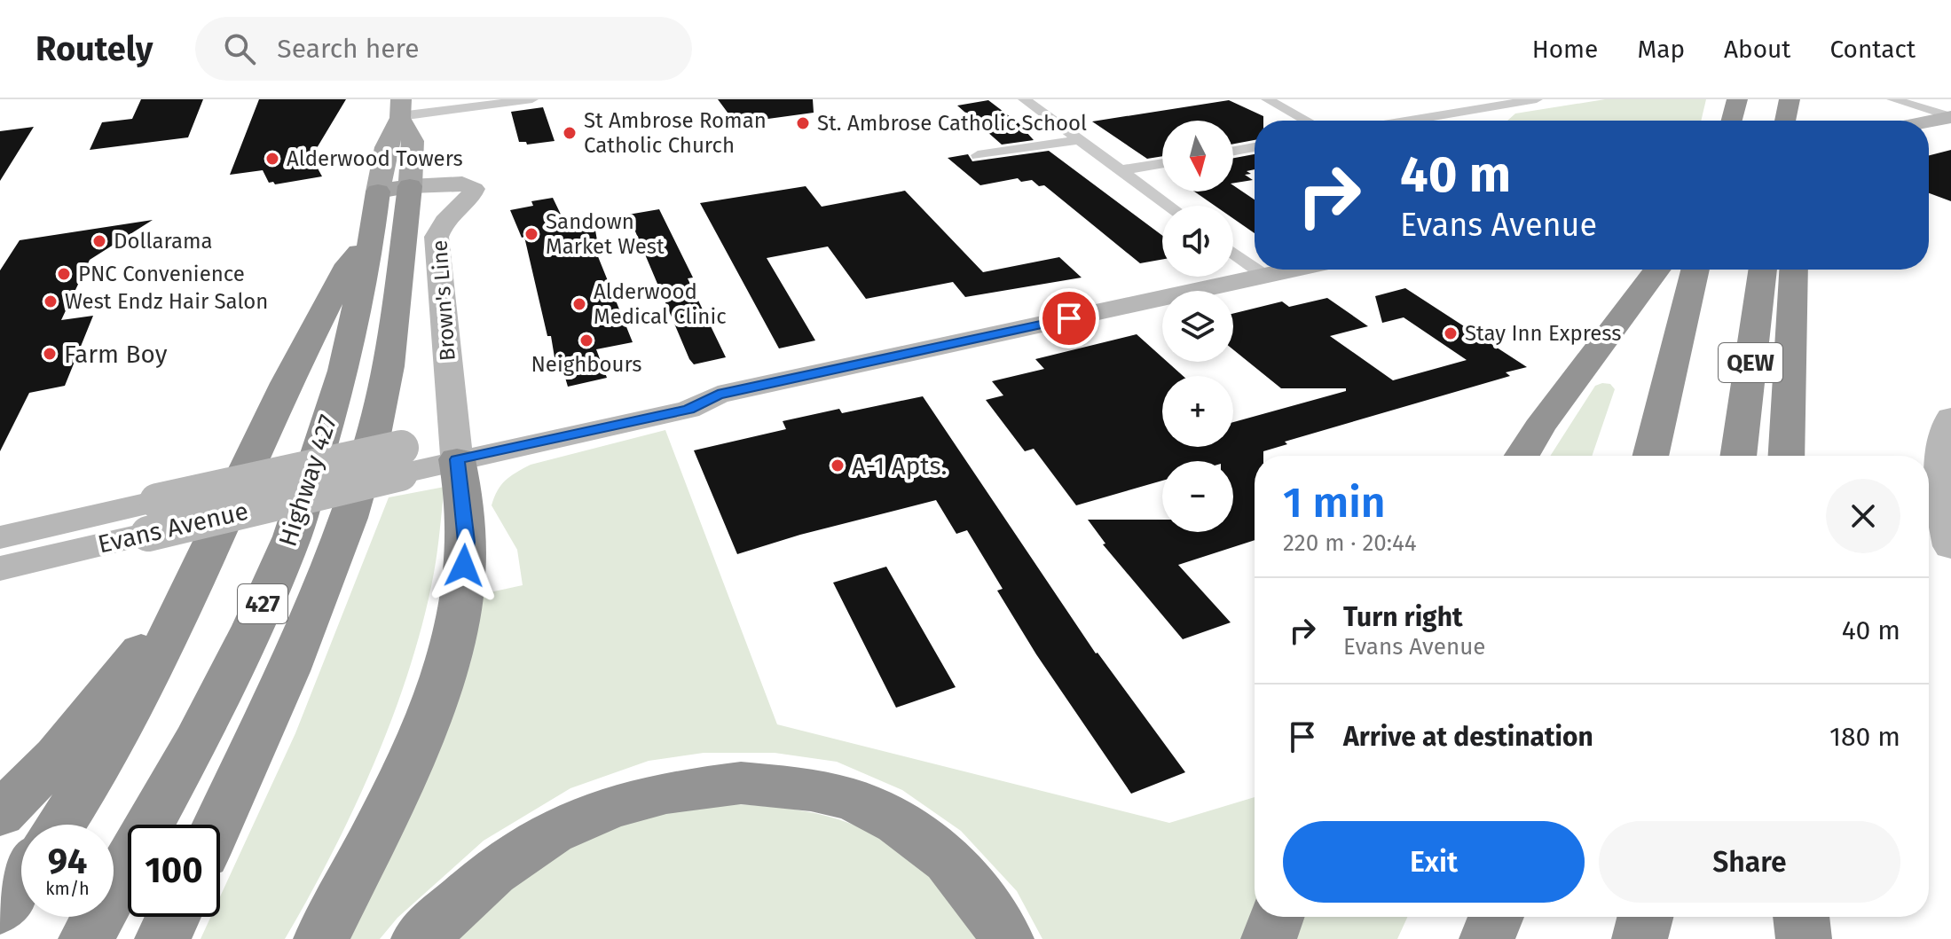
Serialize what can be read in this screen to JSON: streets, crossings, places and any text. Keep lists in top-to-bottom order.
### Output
{
  "streets": {
    "highway": ["QEW", "Highway 427", "427"],
    "main road": ["Brown's Line", "Evans Avenue"]
  },
  "crossings": [
    ["Brown's Line", "Highway 427"],
    ["Brown's Line", "Evans Avenue"]
  ],
  "places": [
    "St. Ambrose Catholic School",
    "St Ambrose Roman Catholic Church",
    "Alderwood Towers",
    "Sandown Market West",
    "Dollarama",
    "PNC Convenience",
    "West Endz Hair Salon",
    "Alderwood Medical Clinic",
    "Stay Inn Express",
    "Neighbours",
    "Farm Boy",
    "A-1 Apts."
  ],
  "north": "bottom",
  "page": {
    "header": "Routely",
    "search": "Search here",
    "nav": [
      "Home",
      "Map",
      "About",
      "Contact"
    ],
    "map_buttons": ["+", "−"],
    "turn": ["40 m", "Evans Avenue"],
    "heading": ["1 min", "220 m · 20:44"],
    "list": [
      {
        "name": "Turn right",
        "note": "Evans Avenue",
        "value": "40 m"
      },
      {
        "name": "Arrive at destination",
        "value": "180 m"
      }
    ],
    "buttons": ["Exit", "Share"],
    "speed": "94 km/h",
    "limit": "100"
  }
}
